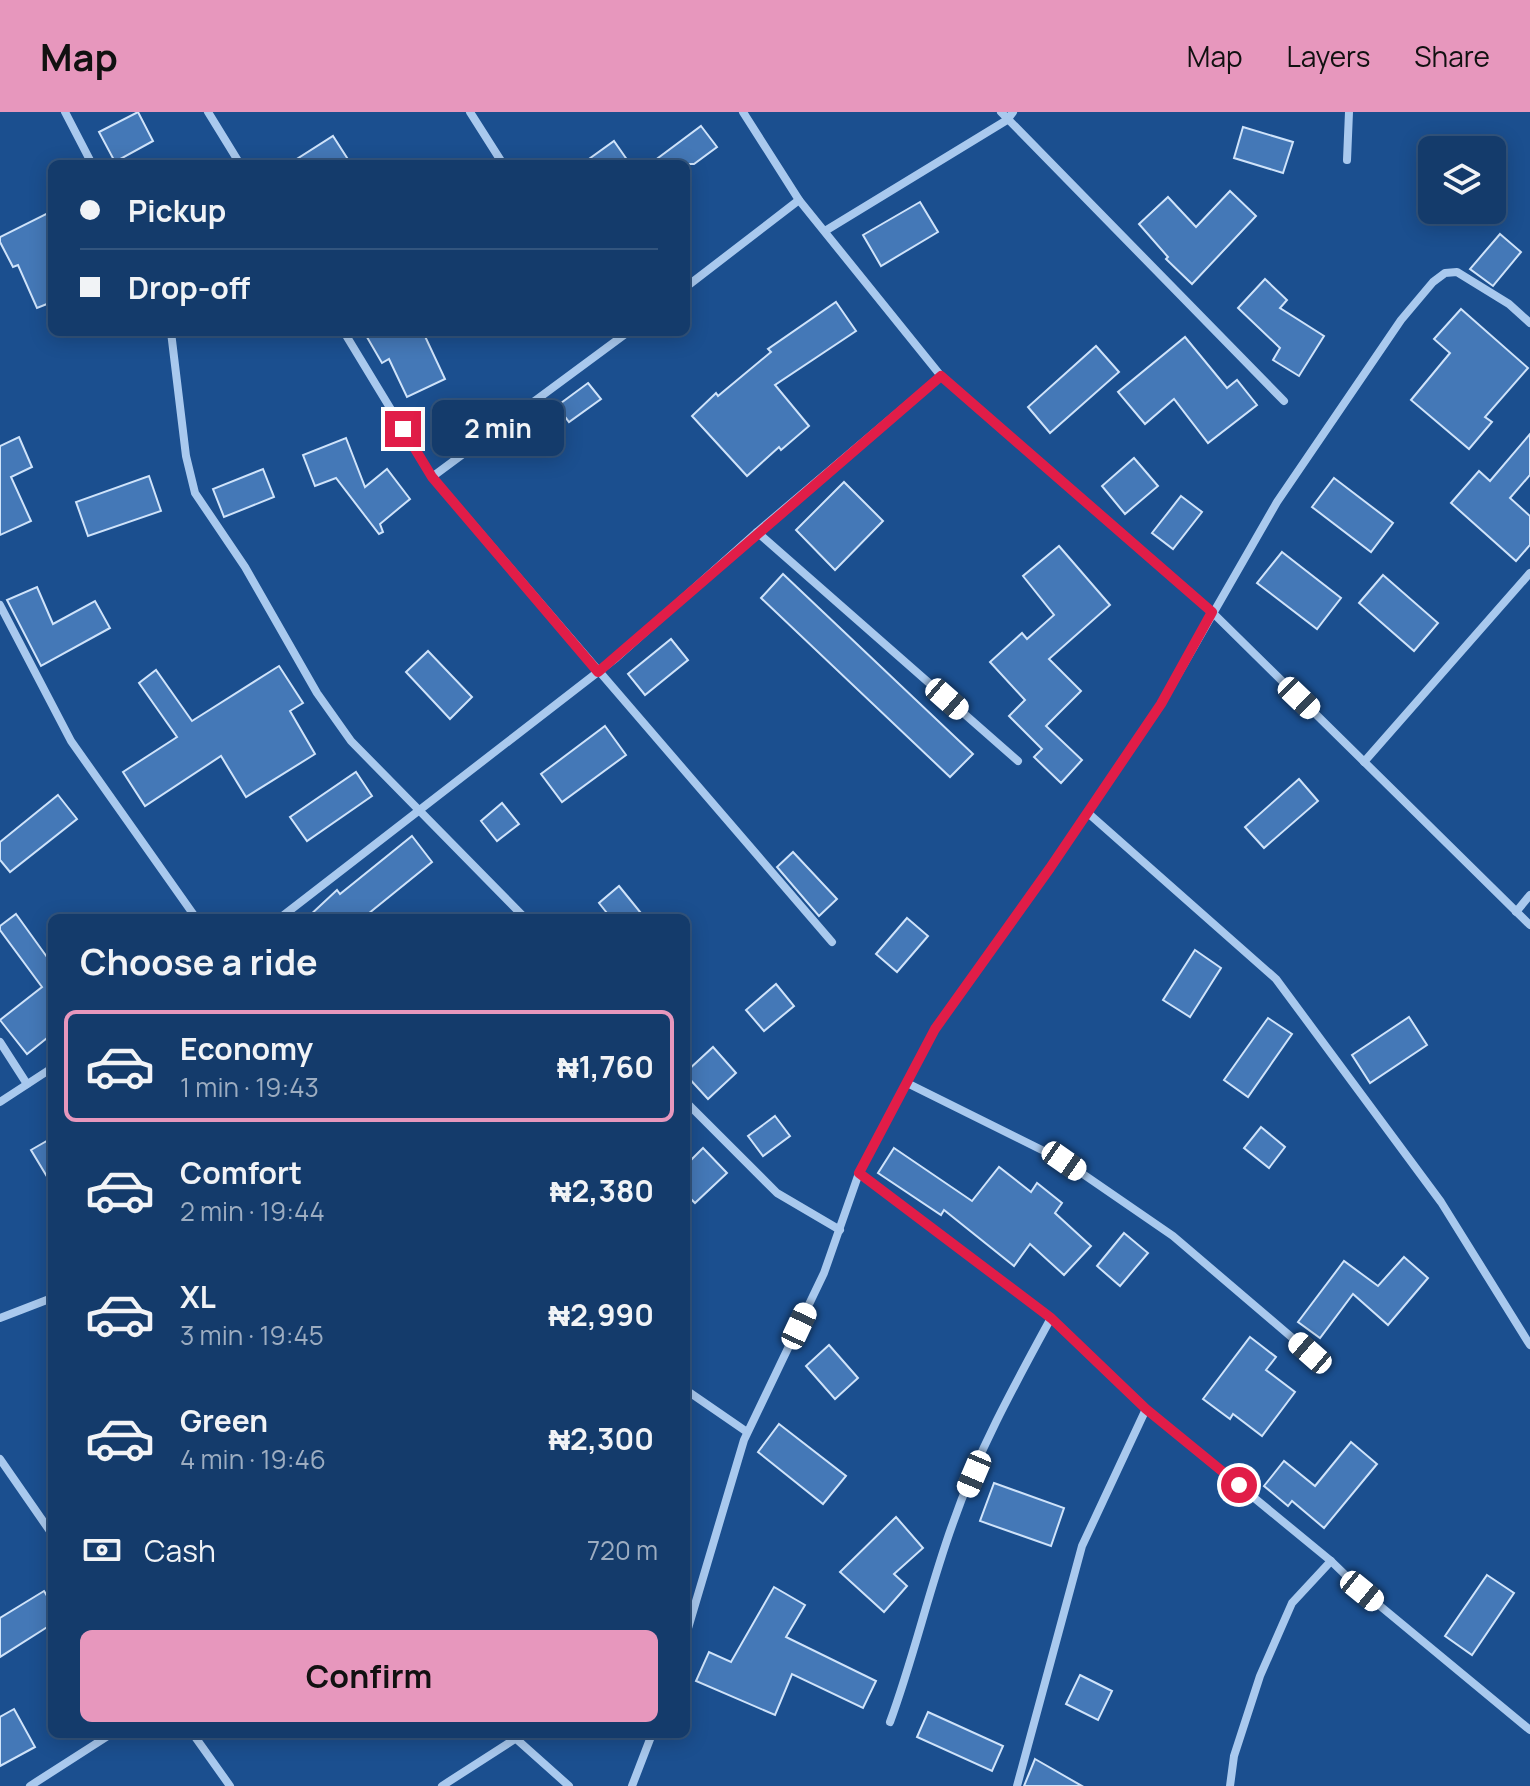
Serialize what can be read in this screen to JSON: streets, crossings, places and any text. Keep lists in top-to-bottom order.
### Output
{
  "page": {
    "header": "Map",
    "nav": ["Map", "Layers", "Share"],
    "banner": ["Pickup", "Drop-off"],
    "bubble": "2 min",
    "heading": "Choose a ride",
    "list": [
      {
        "name": "Economy",
        "note": "1 min · 19:43",
        "value": "₦1,760"
      },
      {
        "name": "Comfort",
        "note": "2 min · 19:44",
        "value": "₦2,380"
      },
      {
        "name": "XL",
        "note": "3 min · 19:45",
        "value": "₦2,990"
      },
      {
        "name": "Green",
        "note": "4 min · 19:46",
        "value": "₦2,300"
      }
    ],
    "pay": ["Cash", "720 m"],
    "buttons": "Confirm"
  }
}
